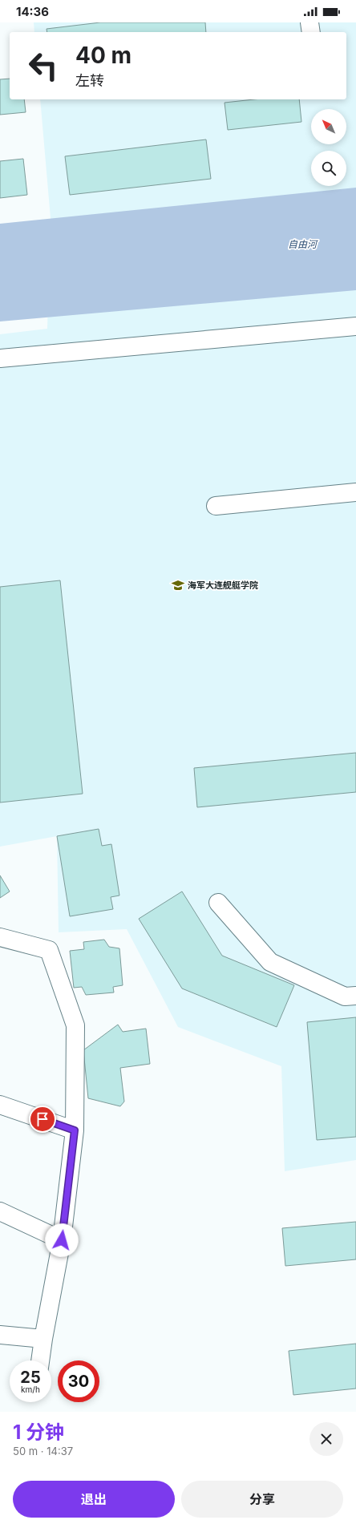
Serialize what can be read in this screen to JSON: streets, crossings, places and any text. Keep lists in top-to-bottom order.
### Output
{
  "water": ["自由河"],
  "places": {
    "school or university": ["海军大连舰艇学院"]
  },
  "north": "top left",
  "page": {
    "status": "14:36",
    "turn": ["40 m", "左转"],
    "speed": "25 km/h",
    "limit": "30",
    "heading": ["1 分钟", "50 m · 14:37"],
    "buttons": ["退出", "分享"]
  }
}
